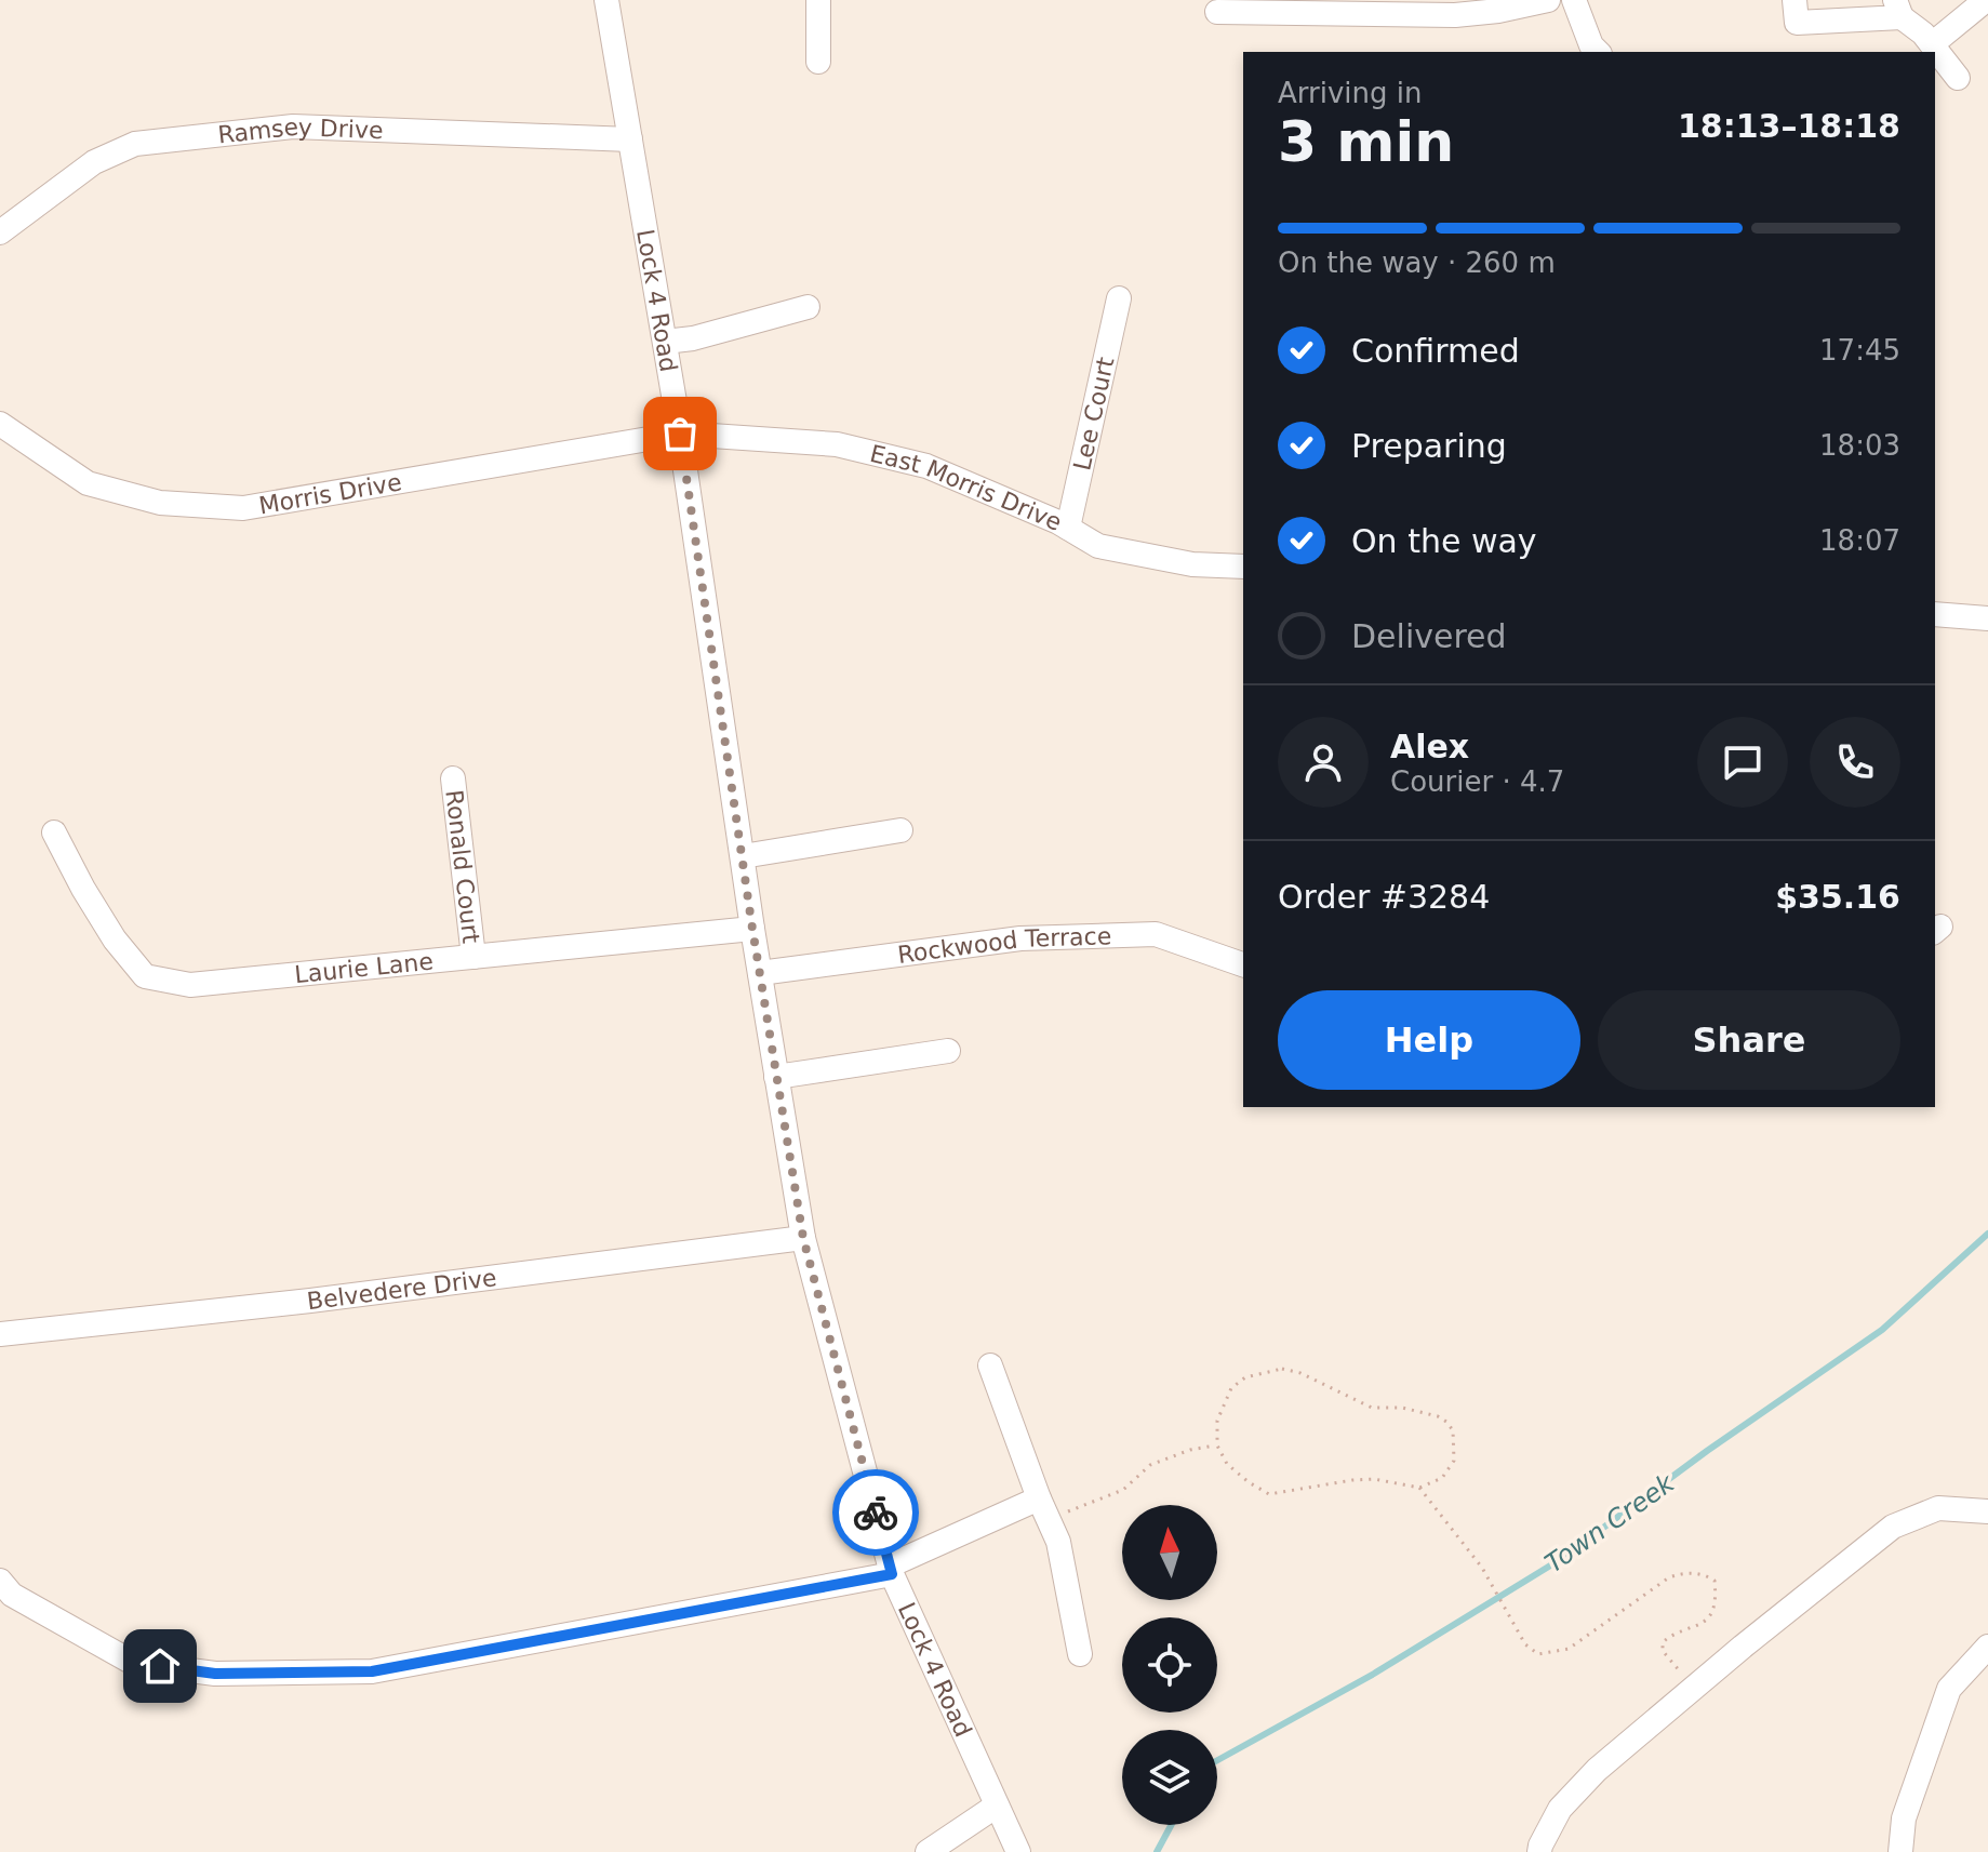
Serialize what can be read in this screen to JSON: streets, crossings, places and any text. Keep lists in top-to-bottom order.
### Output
{
  "streets": {
    "street": [
      "Ramsey Drive",
      "Lock 4 Road",
      "Lee Court",
      "East Morris Drive",
      "Morris Drive",
      "Ronald Court",
      "Rockwood Terrace",
      "Laurie Lane",
      "Belvedere Drive"
    ]
  },
  "crossings": [
    ["Ramsey Drive", "Lock 4 Road"],
    ["Lock 4 Road", "East Morris Drive"],
    ["Lock 4 Road", "Morris Drive"],
    ["Lock 4 Road", "Rockwood Terrace"],
    ["Lock 4 Road", "Laurie Lane"],
    ["Lock 4 Road", "Belvedere Drive"],
    ["Lee Court", "East Morris Drive"],
    ["East Morris Drive", "Morris Drive"],
    ["Ronald Court", "Laurie Lane"]
  ],
  "water": ["Town Creek"],
  "north": "top",
  "page": {
    "heading": ["3 min", "Arriving in", "18:13–18:18"],
    "panel": [
      "Alex",
      "Courier · 4.7",
      "Order #3284",
      "$35.16"
    ],
    "bar": "On the way · 260 m",
    "list": [
      ["Confirmed", "17:45"],
      ["Preparing", "18:03"],
      ["On the way", "18:07"],
      "Delivered"
    ],
    "buttons": ["Help", "Share"]
  }
}
